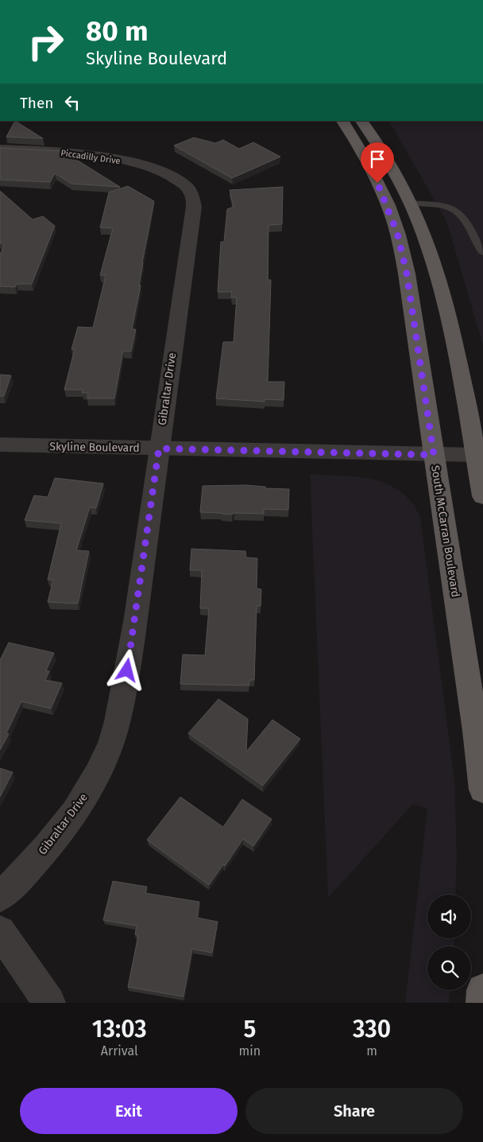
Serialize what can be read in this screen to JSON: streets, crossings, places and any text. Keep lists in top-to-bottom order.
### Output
{
  "streets": {
    "main road": ["South McCarran Boulevard"],
    "street": ["Piccadilly Drive", "Gibraltar Drive", "Skyline Boulevard"]
  },
  "crossings": [
    ["Piccadilly Drive", "Gibraltar Drive"],
    ["Gibraltar Drive", "Skyline Boulevard"],
    ["Skyline Boulevard", "South McCarran Boulevard"]
  ],
  "page": {
    "turn": ["80 m", "Skyline Boulevard"],
    "then": "Then",
    "eta": [
      "13:03",
      "Arrival",
      "5",
      "min",
      "330",
      "m"
    ],
    "buttons": ["Exit", "Share"]
  }
}
